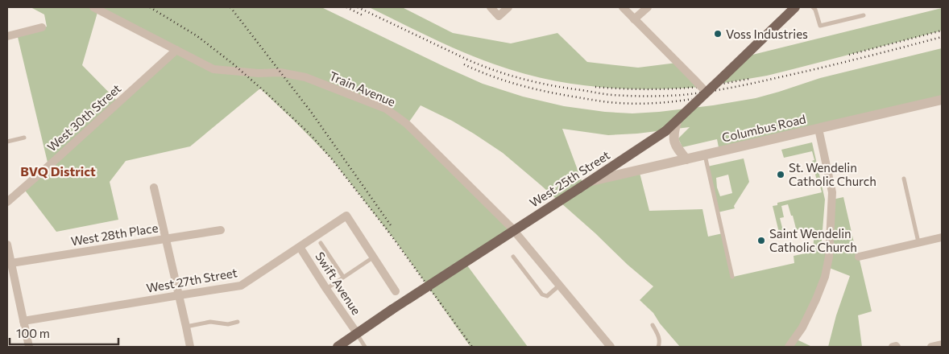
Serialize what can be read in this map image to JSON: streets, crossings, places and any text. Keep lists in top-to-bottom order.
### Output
{
  "streets": {
    "main road": ["West 25th Street"],
    "street": [
      "Train Avenue",
      "West 30th Street",
      "Columbus Road",
      "West 28th Place",
      "West 27th Street",
      "Swift Avenue"
    ]
  },
  "crossings": [
    ["Train Avenue", "West 30th Street"],
    ["Columbus Road", "West 25th Street"],
    ["West 25th Street", "Swift Avenue"],
    ["West 27th Street", "Swift Avenue"]
  ],
  "districts": ["BVQ District"],
  "places": ["Voss Industries", "St. Wendelin Catholic Church", "Saint Wendelin Catholic Church"],
  "scale_bar": "100 m"
}
